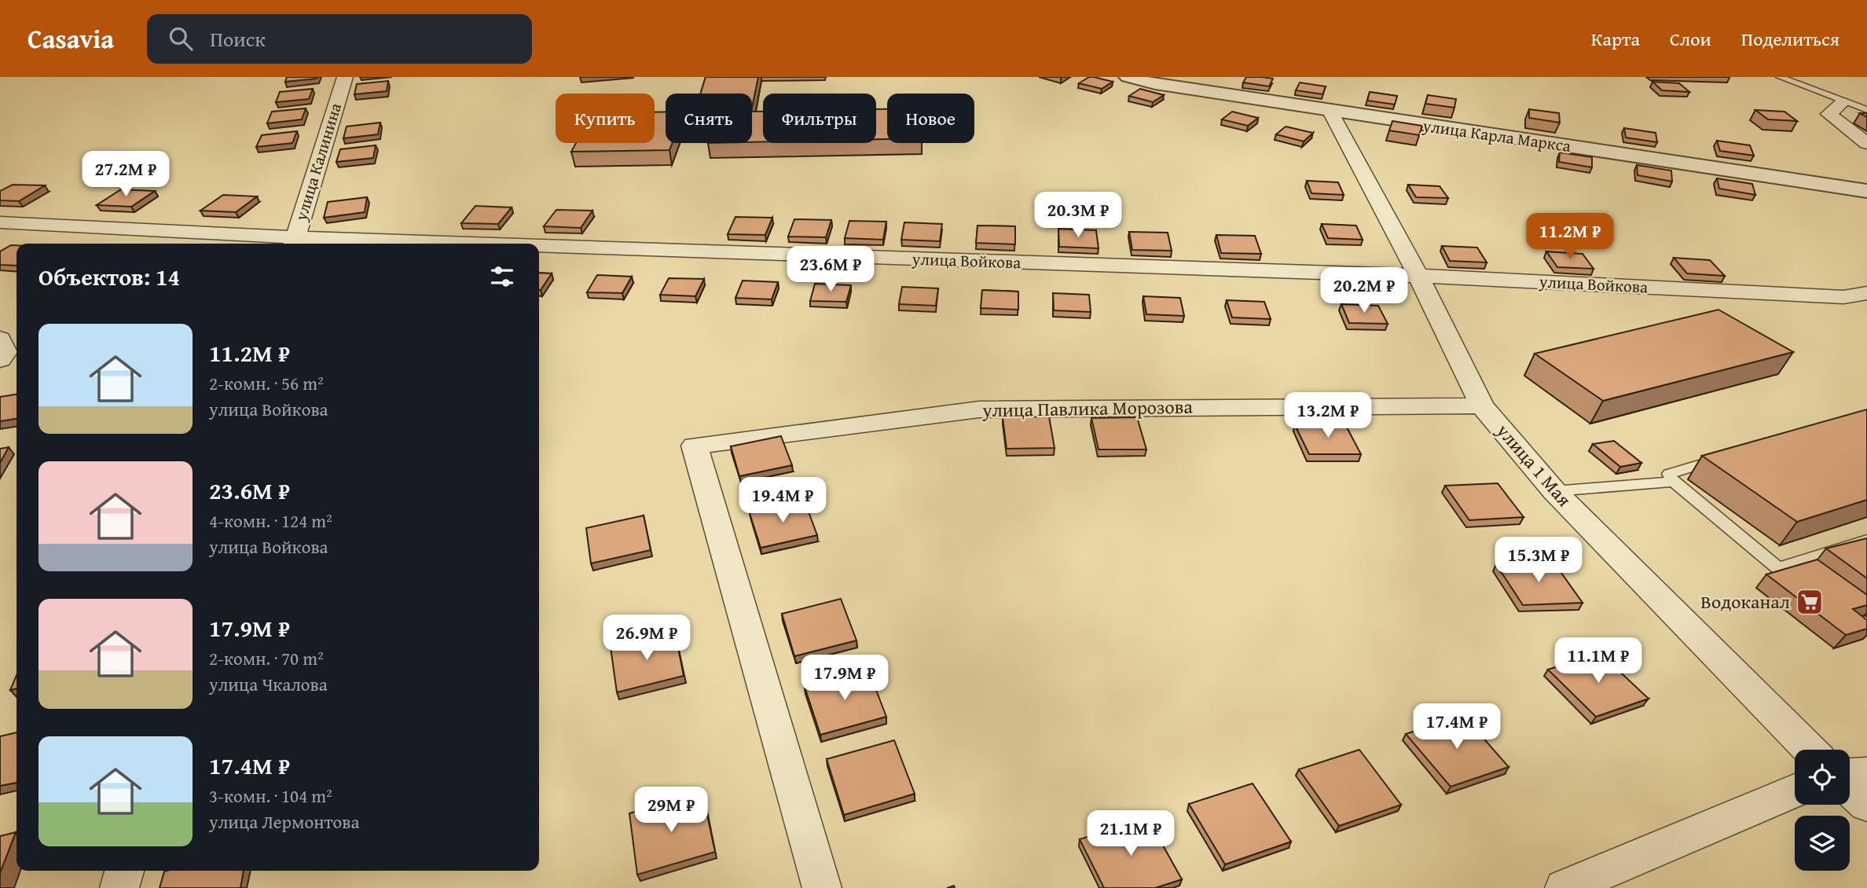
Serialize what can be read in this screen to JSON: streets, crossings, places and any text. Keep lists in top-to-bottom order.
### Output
{
  "streets": {
    "street": [
      "улица Карла Маркса",
      "улица Калинина",
      "улица Войкова",
      "улица Павлика Морозова",
      "улица 1 Мая"
    ]
  },
  "crossings": [
    ["улица Карла Маркса", "улица 1 Мая"],
    ["улица Калинина", "улица Войкова"],
    ["улица Войкова", "улица 1 Мая"],
    ["улица Павлика Морозова", "улица 1 Мая"]
  ],
  "places": {
    "supermarket": ["Водоканал"]
  },
  "page": {
    "header": "Casavia",
    "search": "Поиск",
    "nav": ["Карта", "Слои", "Поделиться"],
    "chip": [
      "Купить",
      "Снять",
      "Фильтры",
      "Новое"
    ],
    "price": [
      "27.2M ₽",
      "20.3M ₽",
      "11.2M ₽",
      "23.6M ₽",
      "20.2M ₽",
      "13.2M ₽",
      "19.4M ₽",
      "15.3M ₽",
      "26.9M ₽",
      "11.1M ₽",
      "17.9M ₽",
      "17.4M ₽",
      "29M ₽",
      "21.1M ₽"
    ],
    "heading": "Объектов: 14",
    "list": [
      {
        "name": "11.2M ₽",
        "note": "2-комн. · 56 m² · улица Войкова"
      },
      {
        "name": "23.6M ₽",
        "note": "4-комн. · 124 m² · улица Войкова"
      },
      {
        "name": "17.9M ₽",
        "note": "2-комн. · 70 m² · улица Чкалова"
      },
      {
        "name": "17.4M ₽",
        "note": "3-комн. · 104 m² · улица Лермонтова"
      }
    ]
  }
}
